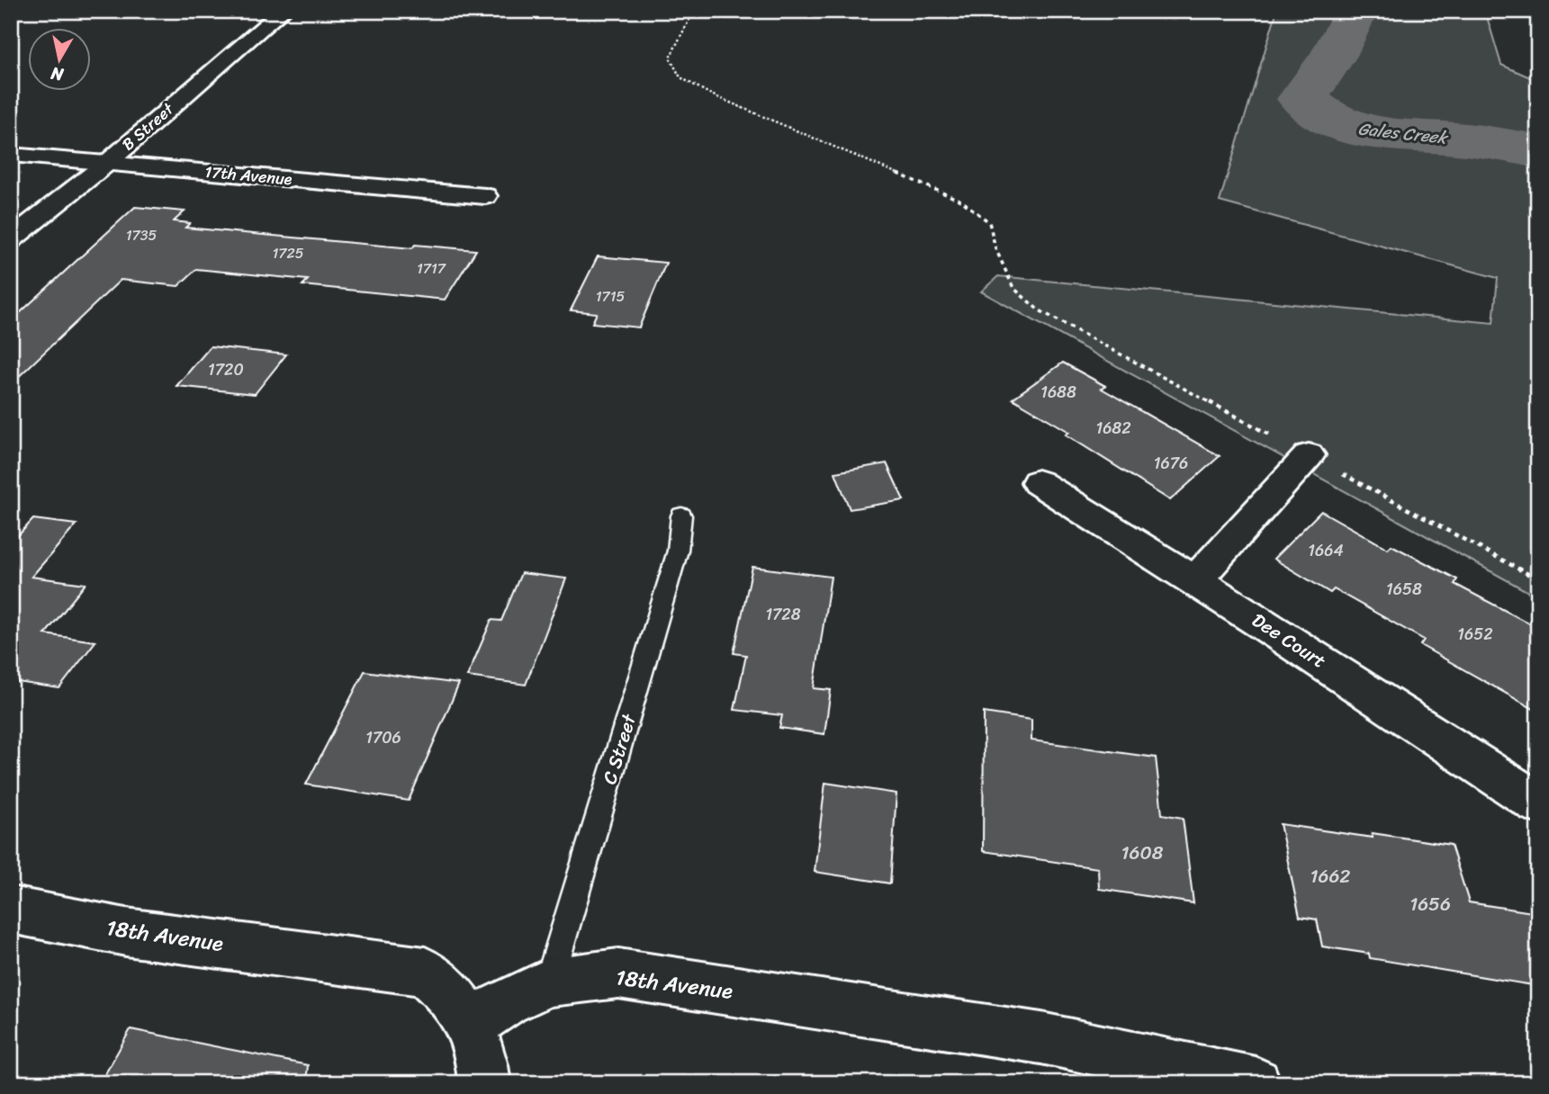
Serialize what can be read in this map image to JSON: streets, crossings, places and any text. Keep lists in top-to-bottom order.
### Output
{
  "streets": {
    "street": [
      "B Street",
      "17th Avenue",
      "Dee Court",
      "18th Avenue"
    ],
    "lane": ["C Street"]
  },
  "crossings": [
    ["B Street", "17th Avenue"],
    ["C Street", "18th Avenue"]
  ],
  "water": ["Gales Creek"],
  "house_numbers": [
    "1735",
    "1725",
    "1717",
    "1715",
    "1720",
    "1688",
    "1682",
    "1676",
    "1664",
    "1658",
    "1728",
    "1652",
    "1706",
    "1608",
    "1662",
    "1656"
  ],
  "north": "bottom"
}
